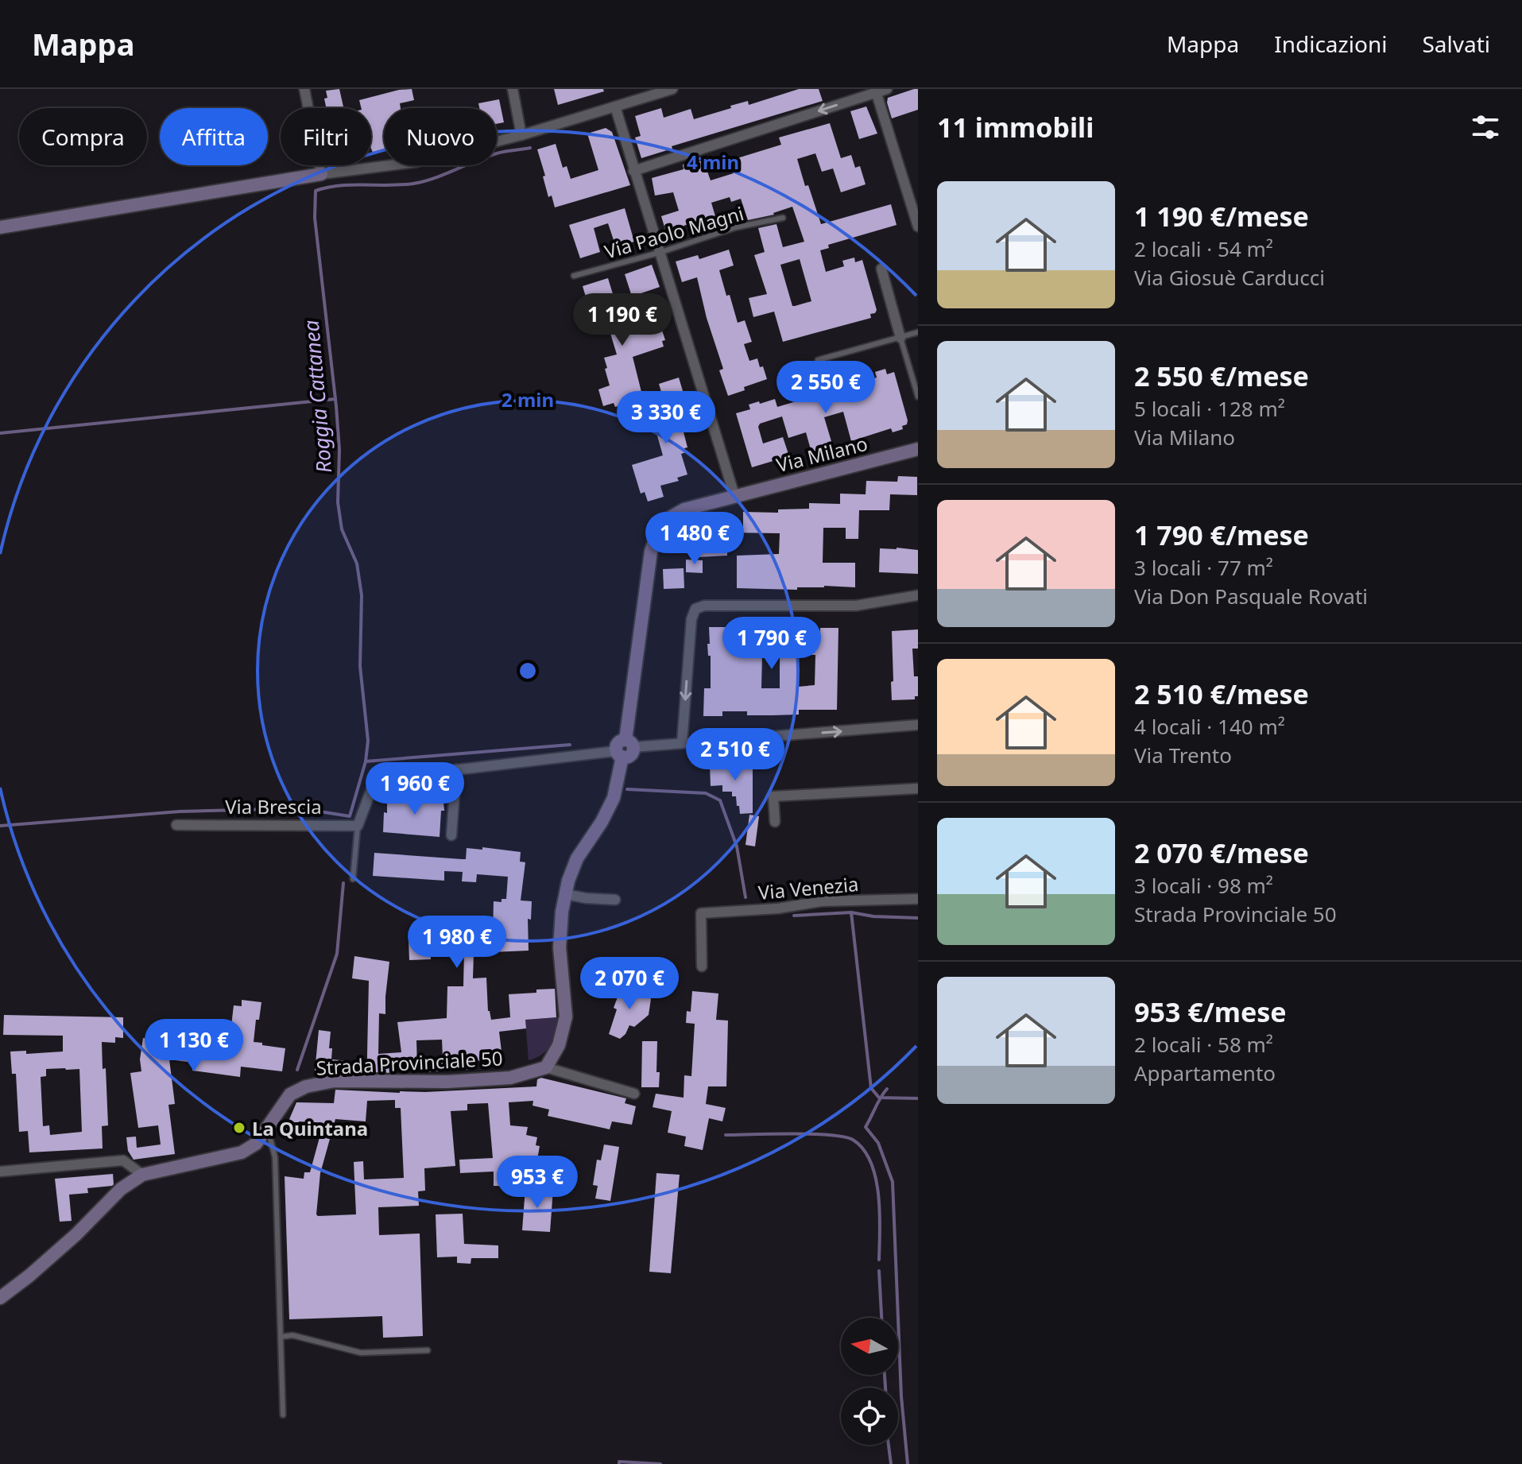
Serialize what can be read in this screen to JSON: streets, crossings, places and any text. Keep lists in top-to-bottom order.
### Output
{
  "streets": {
    "street": [
      "Via Milano",
      "Via Brescia",
      "Via Venezia",
      "Strada Provinciale 50"
    ],
    "lane": ["Via Paolo Magni"]
  },
  "water": ["Roggia Cattanea"],
  "places": ["La Quintana"],
  "north": "left",
  "page": {
    "header": "Mappa",
    "nav": ["Mappa", "Indicazioni", "Salvati"],
    "heading": "11 immobili",
    "chip": [
      "Compra",
      "Affitta",
      "Filtri",
      "Nuovo"
    ],
    "list": [
      {
        "name": "1 190 €/mese",
        "note": "2 locali · 54 m² · Via Giosuè Carducci"
      },
      {
        "name": "2 550 €/mese",
        "note": "5 locali · 128 m² · Via Milano"
      },
      {
        "name": "1 790 €/mese",
        "note": "3 locali · 77 m² · Via Don Pasquale Rovati"
      },
      {
        "name": "2 510 €/mese",
        "note": "4 locali · 140 m² · Via Trento"
      },
      {
        "name": "2 070 €/mese",
        "note": "3 locali · 98 m² · Strada Provinciale 50"
      },
      {
        "name": "953 €/mese",
        "note": "2 locali · 58 m² · Appartamento"
      }
    ],
    "price": [
      "1 190 €",
      "2 550 €",
      "3 330 €",
      "1 480 €",
      "1 790 €",
      "2 510 €",
      "1 960 €",
      "1 980 €",
      "2 070 €",
      "1 130 €",
      "953 €"
    ]
  },
  "rings": ["4 min", "2 min"]
}
